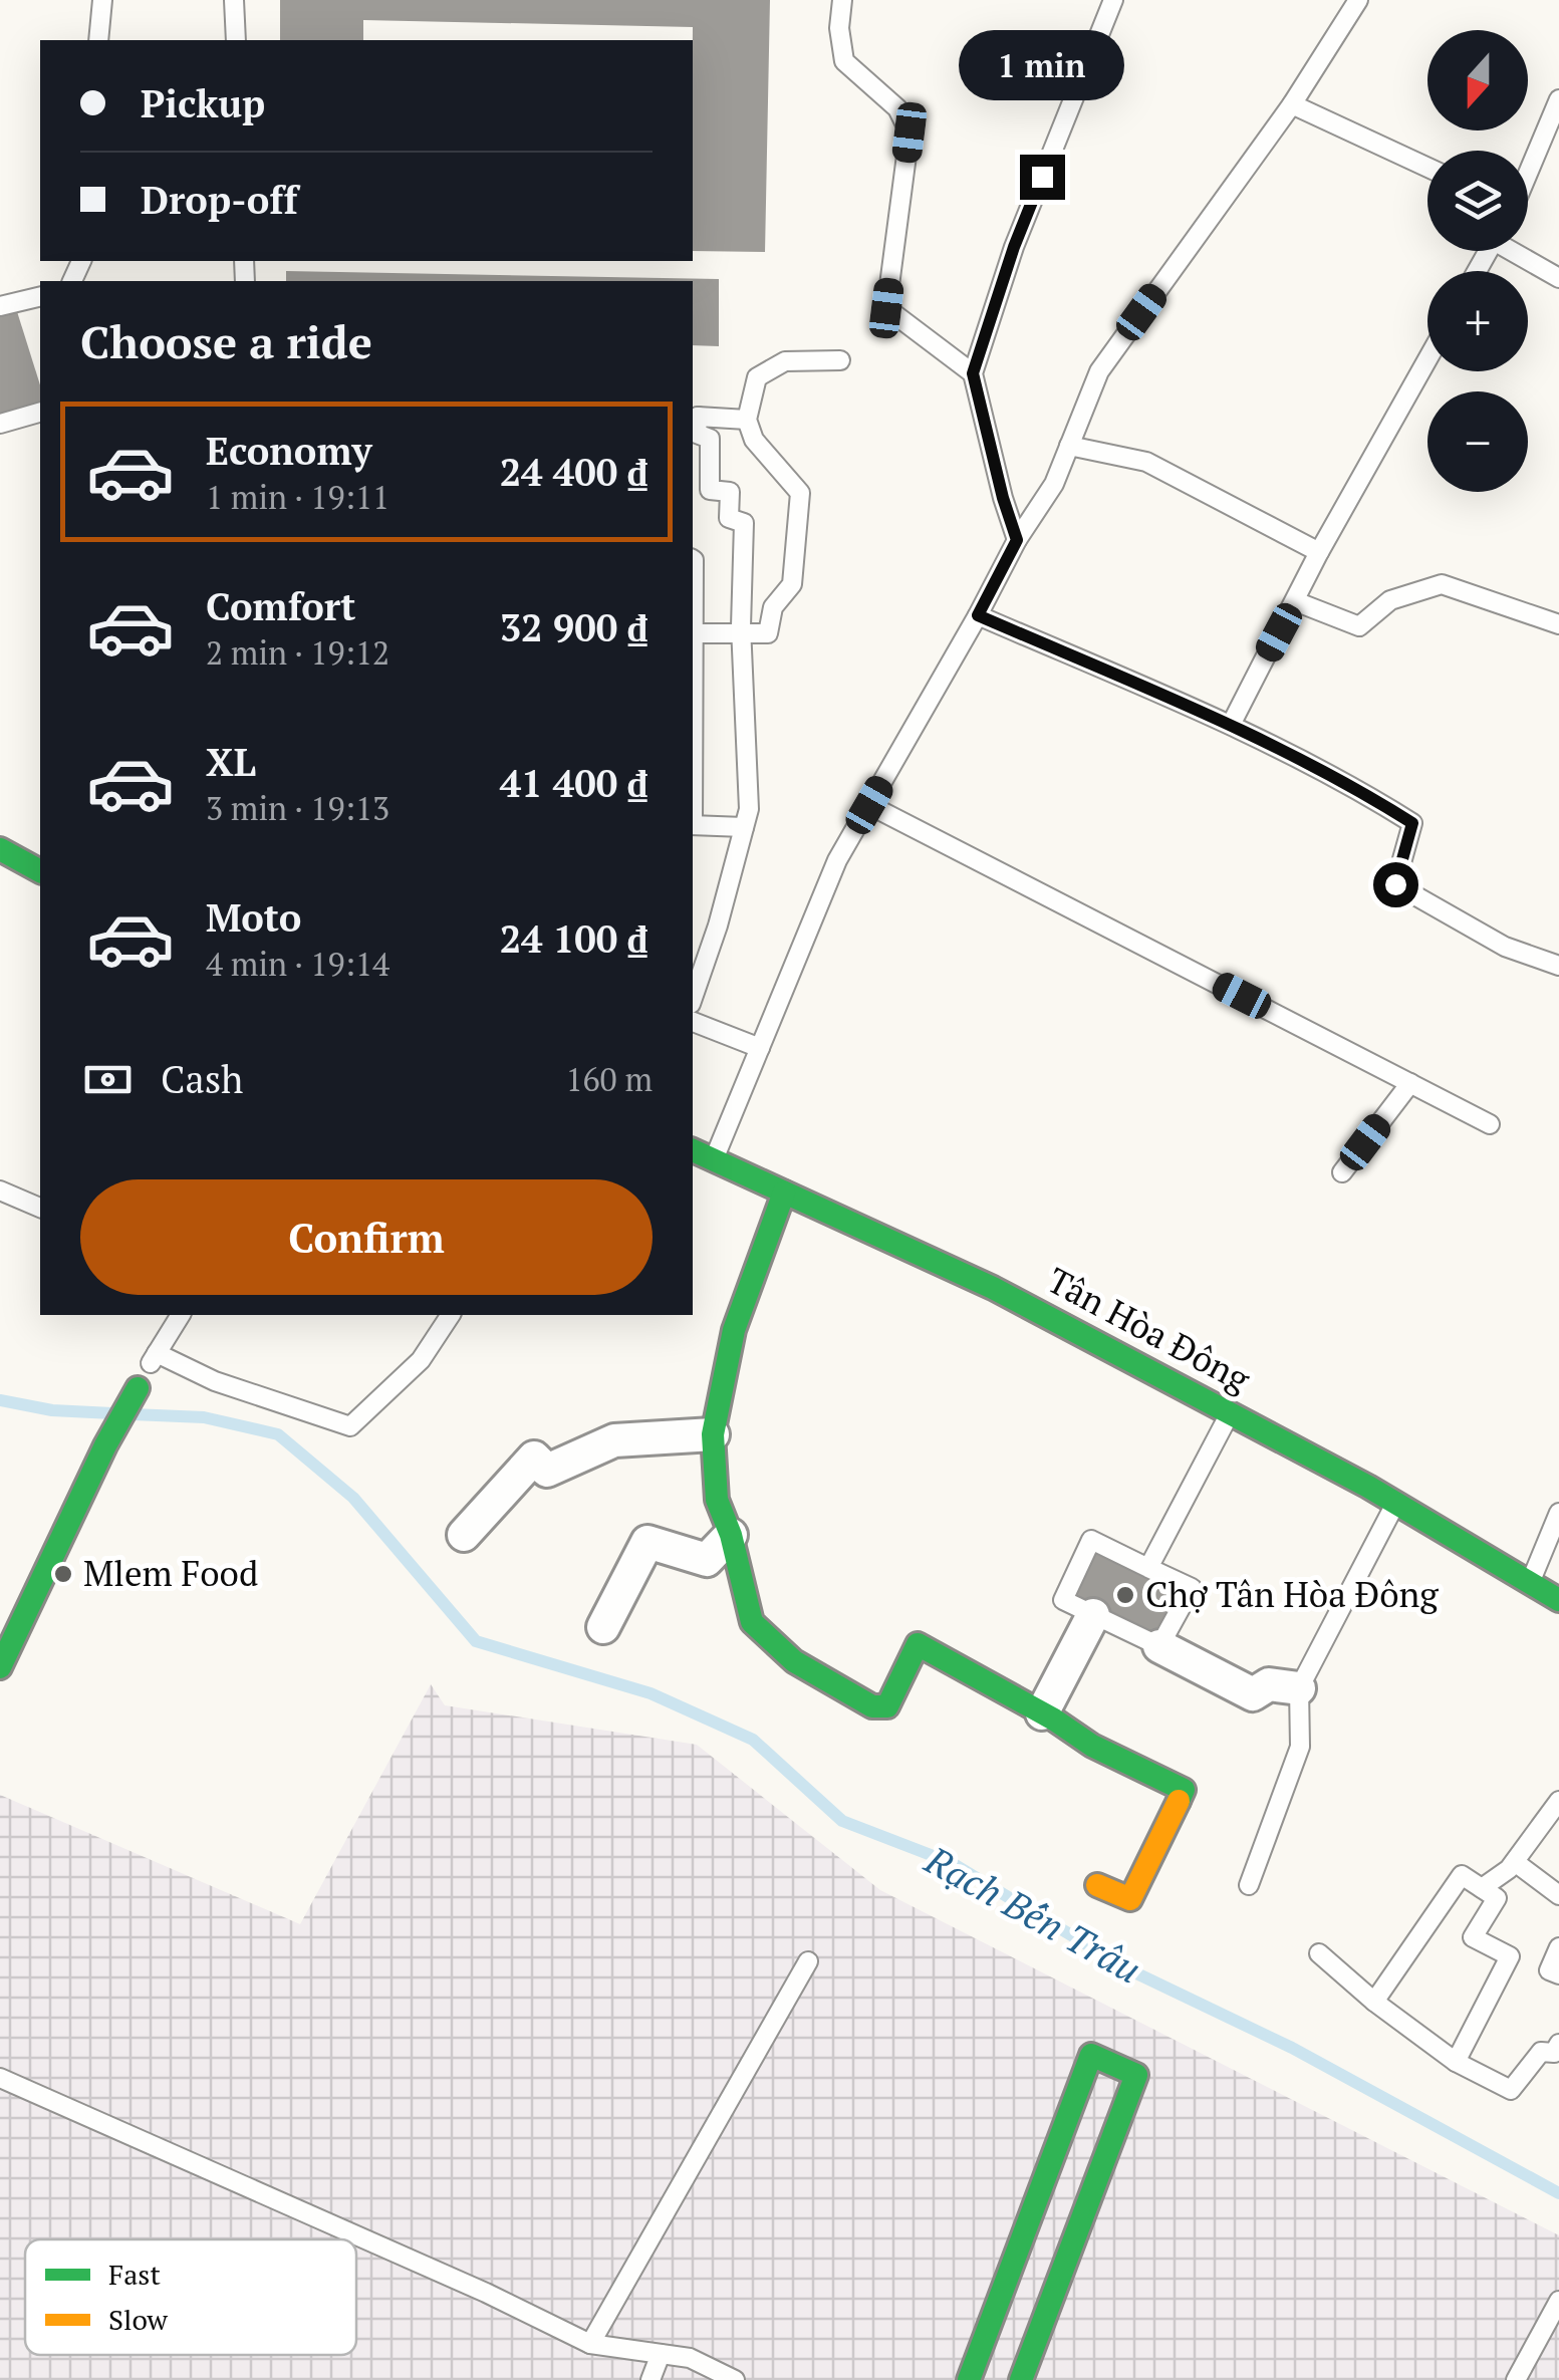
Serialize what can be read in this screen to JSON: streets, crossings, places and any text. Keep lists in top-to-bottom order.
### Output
{
  "streets": {
    "street": ["Tân Hòa Đông"]
  },
  "water": ["Rạch Bến Trâu"],
  "places": ["Mlem Food", "Chợ Tân Hòa Đông"],
  "legend": ["Fast", "Slow"],
  "north": "bottom",
  "page": {
    "map_buttons": ["+", "−"],
    "bubble": "1 min",
    "banner": ["Pickup", "Drop-off"],
    "heading": "Choose a ride",
    "list": [
      {
        "name": "Economy",
        "note": "1 min · 19:11",
        "value": "24 400 ₫"
      },
      {
        "name": "Comfort",
        "note": "2 min · 19:12",
        "value": "32 900 ₫"
      },
      {
        "name": "XL",
        "note": "3 min · 19:13",
        "value": "41 400 ₫"
      },
      {
        "name": "Moto",
        "note": "4 min · 19:14",
        "value": "24 100 ₫"
      }
    ],
    "pay": ["Cash", "160 m"],
    "buttons": "Confirm"
  }
}
